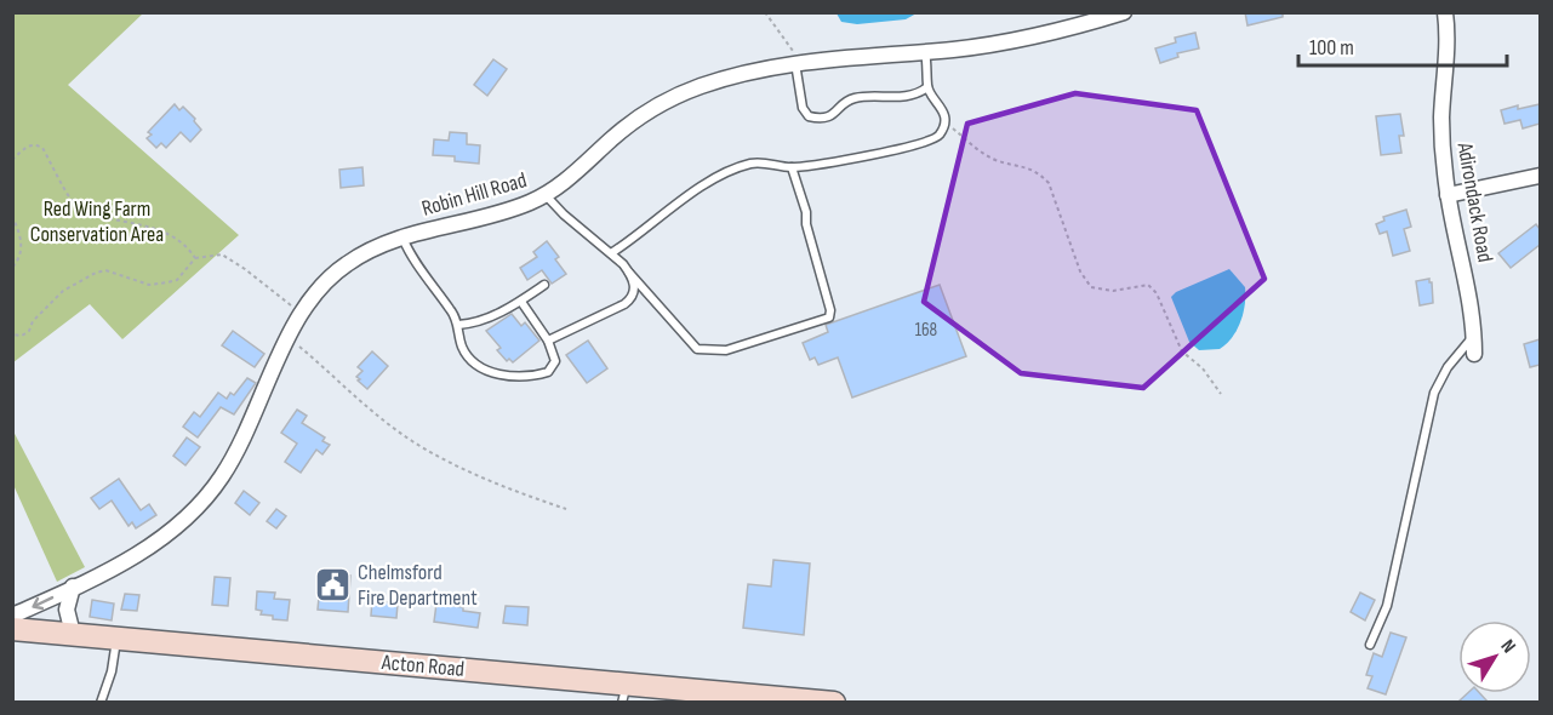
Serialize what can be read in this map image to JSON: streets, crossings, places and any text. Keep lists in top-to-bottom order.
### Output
{
  "streets": {
    "main road": ["Acton Road"],
    "street": ["Robin Hill Road", "Adirondack Road"]
  },
  "parks": ["Red Wing Farm Conservation Area"],
  "places": {
    "public building": ["Chelmsford Fire Department"]
  },
  "house_numbers": ["168"],
  "scale_bar": "100 m",
  "north": "top right"
}
